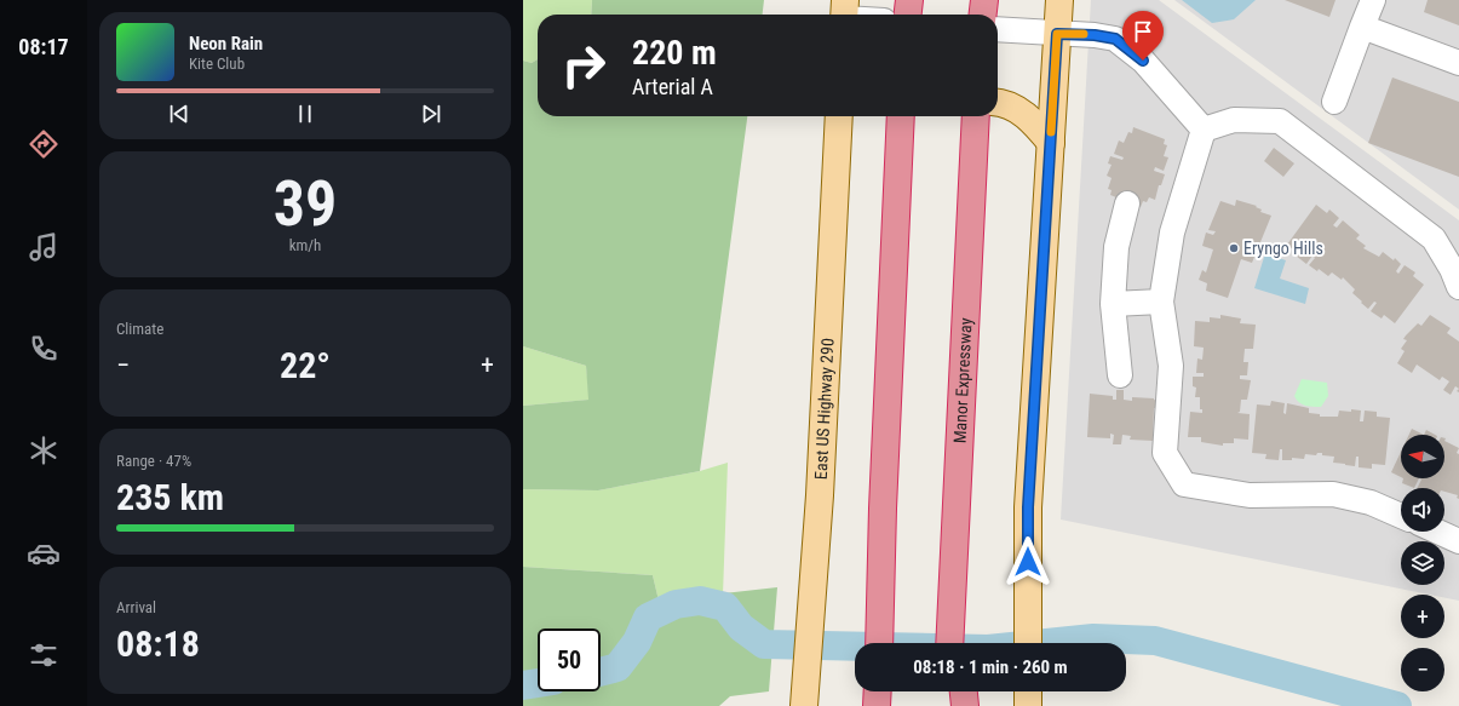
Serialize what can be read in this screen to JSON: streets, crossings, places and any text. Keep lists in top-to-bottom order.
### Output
{
  "streets": {
    "highway": ["Manor Expressway"],
    "main road": ["East US Highway 290"]
  },
  "places": ["Eryngo Hills"],
  "north": "left",
  "page": {
    "tabs": "08:17",
    "turn": ["220 m", "Arterial A"],
    "song": ["Neon Rain", "Kite Club"],
    "tile": [
      ["39", "km/h"],
      "Climate",
      ["Range · 47%", "235 km"],
      ["Arrival", "08:18"]
    ],
    "heat": ["−", "22°", "+"],
    "map_buttons": ["+", "−"],
    "limit": "50",
    "trip": "08:18 · 1 min · 260 m"
  }
}
